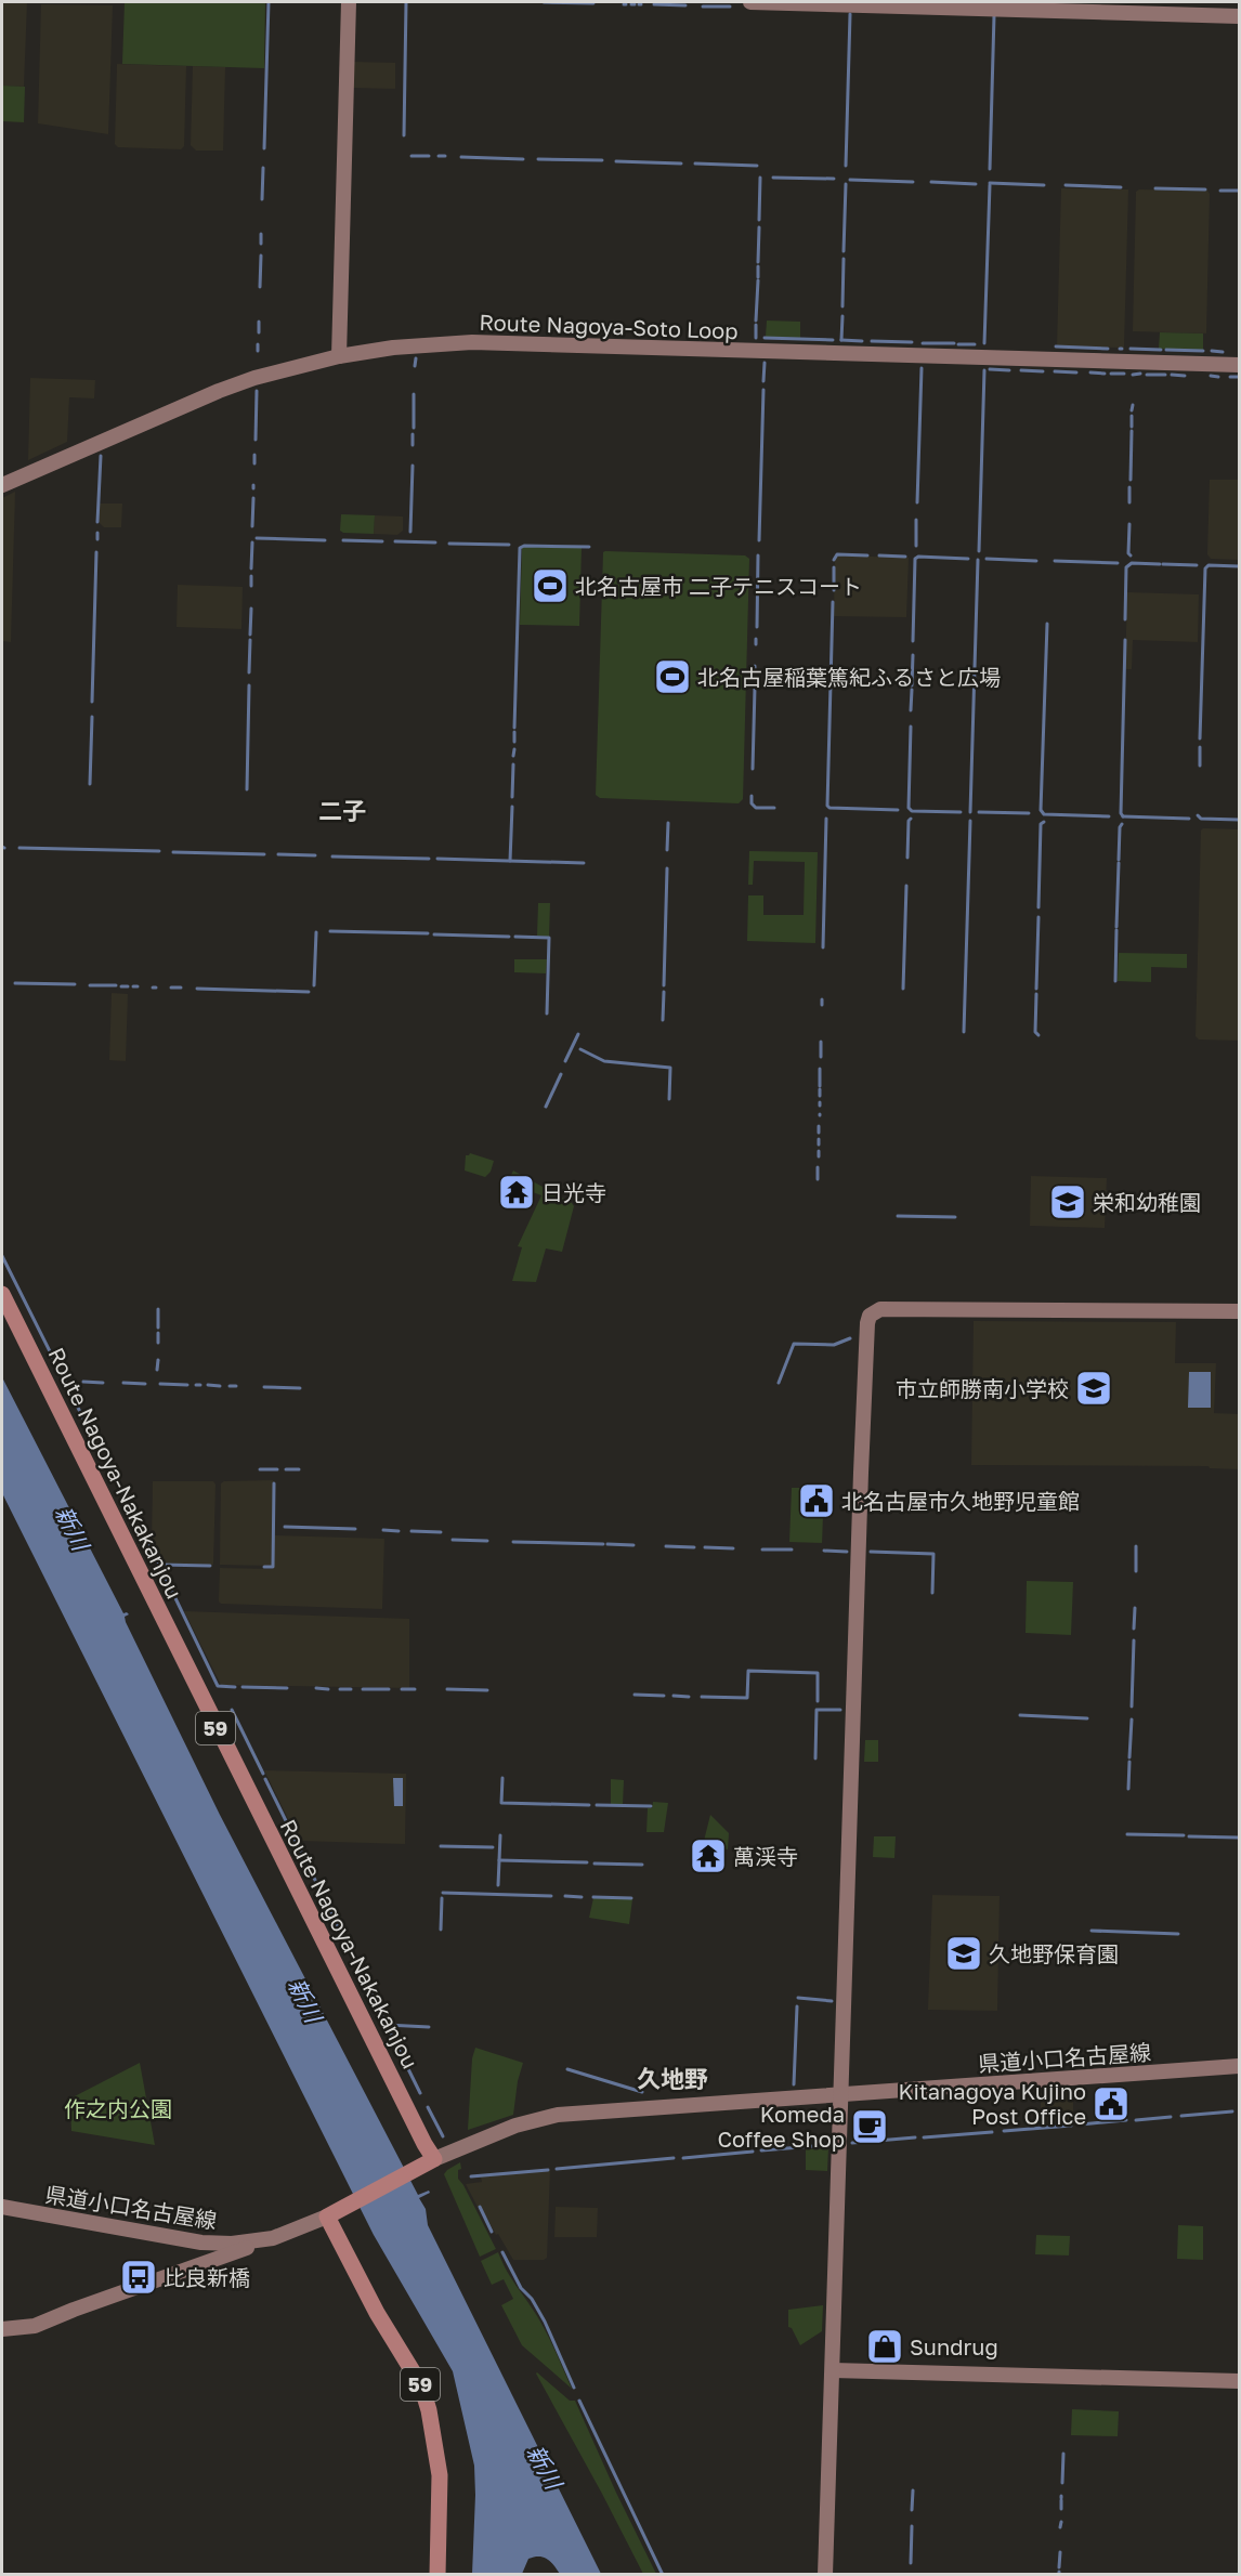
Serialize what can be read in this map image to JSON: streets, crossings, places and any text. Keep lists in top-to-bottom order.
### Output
{
  "streets": {
    "main road": ["Route Nagoya-Nakakanjou", "59"],
    "street": ["Route Nagoya-Soto Loop", "県道小口名古屋線"]
  },
  "crossings": [
    ["Route Nagoya-Nakakanjou", "県道小口名古屋線"],
    ["59", "県道小口名古屋線"]
  ],
  "districts": ["二子", "久地野"],
  "water": ["新川"],
  "parks": ["作之内公園"],
  "places": {
    "sports": ["北名古屋市 二子テニスコート", "北名古屋稲葉篤紀ふるさと広場"],
    "temple": ["日光寺", "萬渓寺"],
    "school or university": ["栄和幼稚園", "市立師勝南小学校", "久地野保育園"],
    "public building": ["北名古屋市久地野児童館", "Kitanagoya Kujino Post Office"],
    "cafe": ["Komeda Coffee Shop"],
    "bus stop": ["比良新橋"],
    "shop": ["Sundrug"]
  }
}
